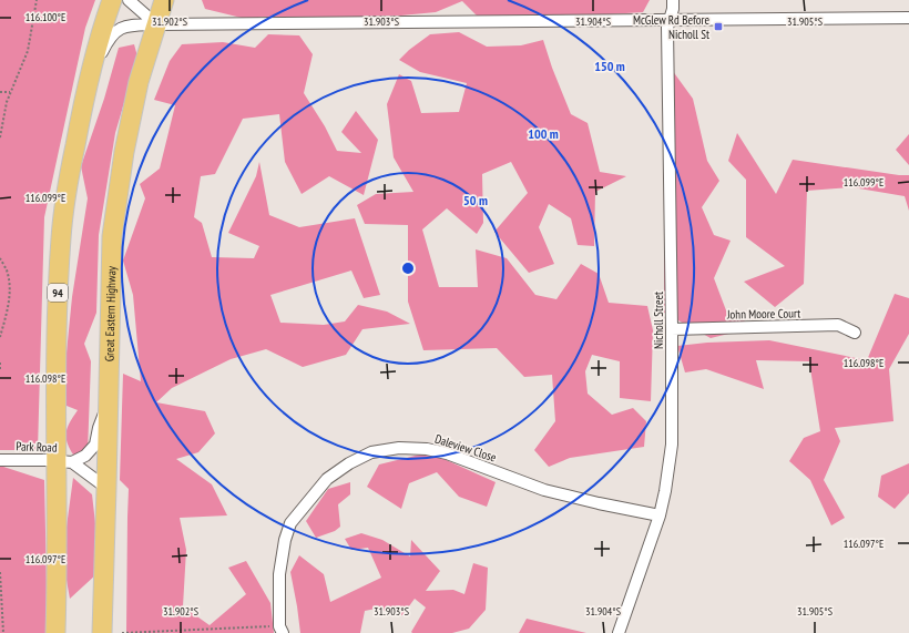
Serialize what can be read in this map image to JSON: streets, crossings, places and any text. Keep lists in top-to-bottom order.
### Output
{
  "streets": {
    "highway": ["94", "Great Eastern Highway"],
    "street": [
      "John Moore Court",
      "Nicholl Street",
      "Park Road",
      "Daleview Close"
    ]
  },
  "crossings": [
    ["94", "Park Road"],
    ["Great Eastern Highway", "Park Road"],
    ["John Moore Court", "Nicholl Street"],
    ["Nicholl Street", "Daleview Close"]
  ],
  "places": {
    "transit": ["McGlew Rd Before Nicholl St"]
  },
  "coordinates": [
    "116.100°E",
    "31.902°S",
    "31.903°S",
    "31.904°S",
    "31.905°S",
    "116.099°E",
    "116.098°E",
    "116.097°E"
  ],
  "rings": ["150 m", "100 m", "50 m"]
}
